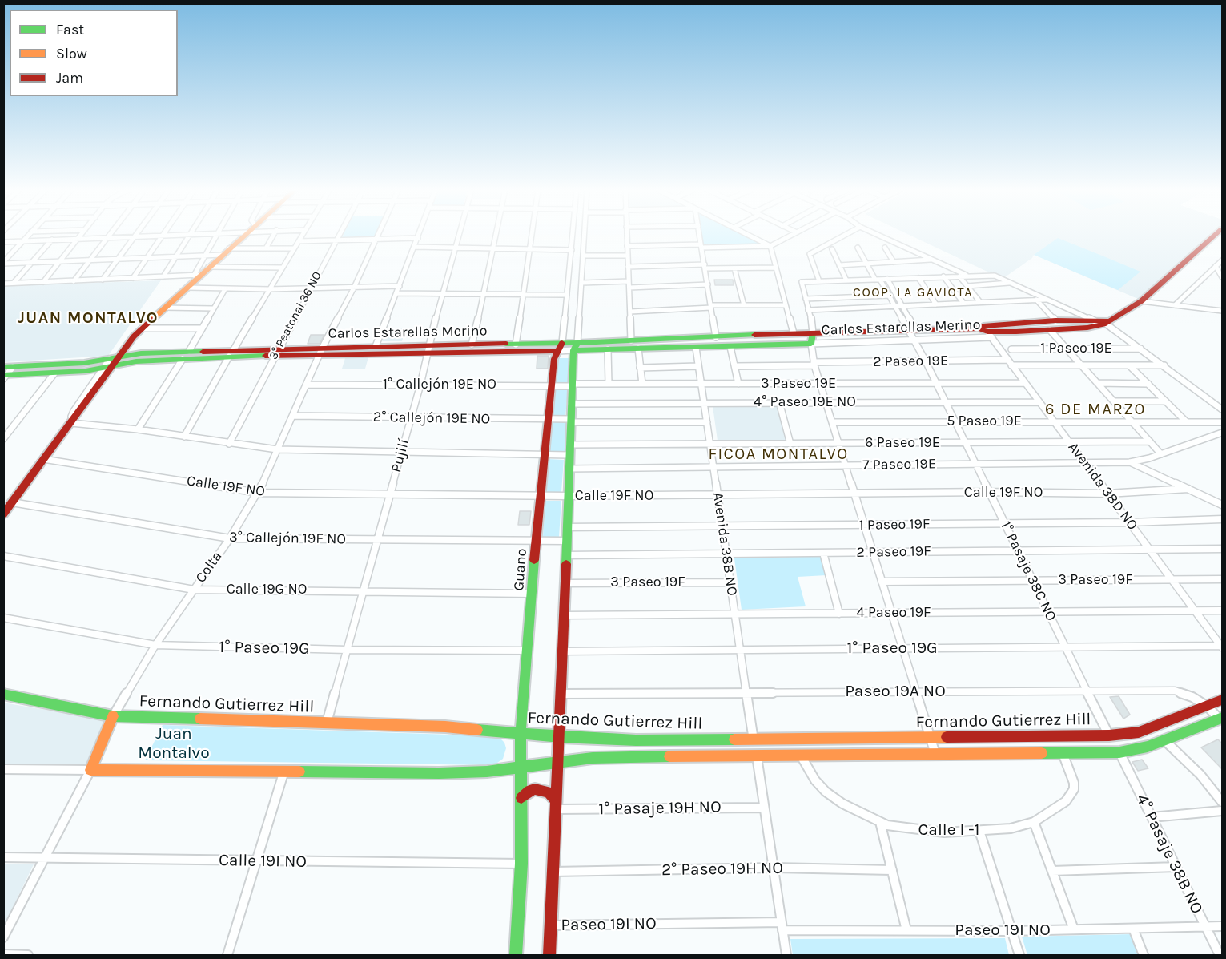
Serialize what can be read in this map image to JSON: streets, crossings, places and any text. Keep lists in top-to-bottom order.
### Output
{
  "streets": {
    "street": [
      "3° Peatonal 36 NO",
      "Carlos Estarellas Merino",
      "1 Paseo 19E",
      "2 Paseo 19E",
      "3 Paseo 19E",
      "1° Callejón 19E NO",
      "4° Paseo 19E NO",
      "2° Callejón 19E NO",
      "5 Paseo 19E",
      "6 Paseo 19E",
      "Pujilí",
      "7 Paseo 19E",
      "Calle 19F NO",
      "Avenida 38D NO",
      "1 Paseo 19F",
      "3° Callejón 19F NO",
      "Avenida 38B NO",
      "2 Paseo 19F",
      "Colta",
      "Guano",
      "1° Pasaje 38C NO",
      "3 Paseo 19F",
      "Calle 19G NO",
      "4 Paseo 19F",
      "1° Paseo 19G",
      "Paseo 19A NO",
      "Fernando Gutierrez Hill",
      "1° Pasaje 19H NO",
      "Calle I -1",
      "4° Pasaje 38B NO",
      "Calle 19I NO",
      "2° Paseo 19H NO",
      "Paseo 19I NO"
    ]
  },
  "crossings": [
    ["3° Peatonal 36 NO", "Carlos Estarellas Merino"],
    ["Carlos Estarellas Merino", "Pujilí"],
    ["Carlos Estarellas Merino", "Avenida 38D NO"],
    ["Carlos Estarellas Merino", "Avenida 38B NO"],
    ["Carlos Estarellas Merino", "Colta"],
    ["Carlos Estarellas Merino", "Guano"],
    ["Carlos Estarellas Merino", "1° Pasaje 38C NO"],
    ["2 Paseo 19E", "Avenida 38D NO"],
    ["2 Paseo 19E", "1° Pasaje 38C NO"],
    ["3 Paseo 19E", "1° Callejón 19E NO"],
    ["3 Paseo 19E", "Avenida 38D NO"],
    ["3 Paseo 19E", "Avenida 38B NO"],
    ["3 Paseo 19E", "1° Pasaje 38C NO"],
    ["1° Callejón 19E NO", "Pujilí"],
    ["1° Callejón 19E NO", "Colta"],
    ["1° Callejón 19E NO", "Guano"],
    ["4° Paseo 19E NO", "Avenida 38D NO"],
    ["4° Paseo 19E NO", "Avenida 38B NO"],
    ["4° Paseo 19E NO", "1° Pasaje 38C NO"],
    ["2° Callejón 19E NO", "Pujilí"],
    ["2° Callejón 19E NO", "Colta"],
    ["2° Callejón 19E NO", "Guano"],
    ["5 Paseo 19E", "Avenida 38D NO"],
    ["5 Paseo 19E", "1° Pasaje 38C NO"],
    ["6 Paseo 19E", "Avenida 38D NO"],
    ["6 Paseo 19E", "Avenida 38B NO"],
    ["6 Paseo 19E", "1° Pasaje 38C NO"],
    ["Pujilí", "Calle 19F NO"],
    ["Pujilí", "3° Callejón 19F NO"],
    ["Pujilí", "Calle 19G NO"],
    ["Pujilí", "1° Paseo 19G"],
    ["Pujilí", "Fernando Gutierrez Hill"],
    ["7 Paseo 19E", "Avenida 38D NO"],
    ["7 Paseo 19E", "Avenida 38B NO"],
    ["7 Paseo 19E", "1° Pasaje 38C NO"],
    ["Calle 19F NO", "Avenida 38D NO"],
    ["Calle 19F NO", "Avenida 38B NO"],
    ["Calle 19F NO", "Colta"],
    ["Calle 19F NO", "Guano"],
    ["Calle 19F NO", "1° Pasaje 38C NO"],
    ["Avenida 38D NO", "1 Paseo 19F"],
    ["Avenida 38D NO", "2 Paseo 19F"],
    ["Avenida 38D NO", "3 Paseo 19F"],
    ["Avenida 38D NO", "4 Paseo 19F"],
    ["Avenida 38D NO", "1° Paseo 19G"],
    ["1 Paseo 19F", "Avenida 38B NO"],
    ["1 Paseo 19F", "1° Pasaje 38C NO"],
    ["3° Callejón 19F NO", "Colta"],
    ["3° Callejón 19F NO", "Guano"],
    ["Avenida 38B NO", "2 Paseo 19F"],
    ["Avenida 38B NO", "3 Paseo 19F"],
    ["Avenida 38B NO", "4 Paseo 19F"],
    ["Avenida 38B NO", "1° Paseo 19G"],
    ["Avenida 38B NO", "Paseo 19A NO"],
    ["Avenida 38B NO", "Fernando Gutierrez Hill"],
    ["2 Paseo 19F", "1° Pasaje 38C NO"],
    ["Colta", "Calle 19G NO"],
    ["Colta", "1° Paseo 19G"],
    ["Colta", "Fernando Gutierrez Hill"],
    ["Colta", "Calle 19I NO"],
    ["Guano", "Calle 19G NO"],
    ["Guano", "1° Paseo 19G"],
    ["Guano", "Fernando Gutierrez Hill"],
    ["Guano", "Calle 19I NO"],
    ["1° Pasaje 38C NO", "3 Paseo 19F"],
    ["1° Pasaje 38C NO", "4 Paseo 19F"],
    ["1° Pasaje 38C NO", "1° Paseo 19G"],
    ["1° Pasaje 38C NO", "Paseo 19A NO"],
    ["1° Pasaje 38C NO", "Fernando Gutierrez Hill"],
    ["Paseo 19A NO", "Fernando Gutierrez Hill"],
    ["4° Pasaje 38B NO", "Paseo 19I NO"]
  ],
  "districts": [
    "COOP. LA GAVIOTA",
    "JUAN MONTALVO",
    "6 DE MARZO",
    "FICOA MONTALVO"
  ],
  "parks": ["Juan Montalvo"],
  "legend": ["Fast", "Slow", "Jam"]
}
